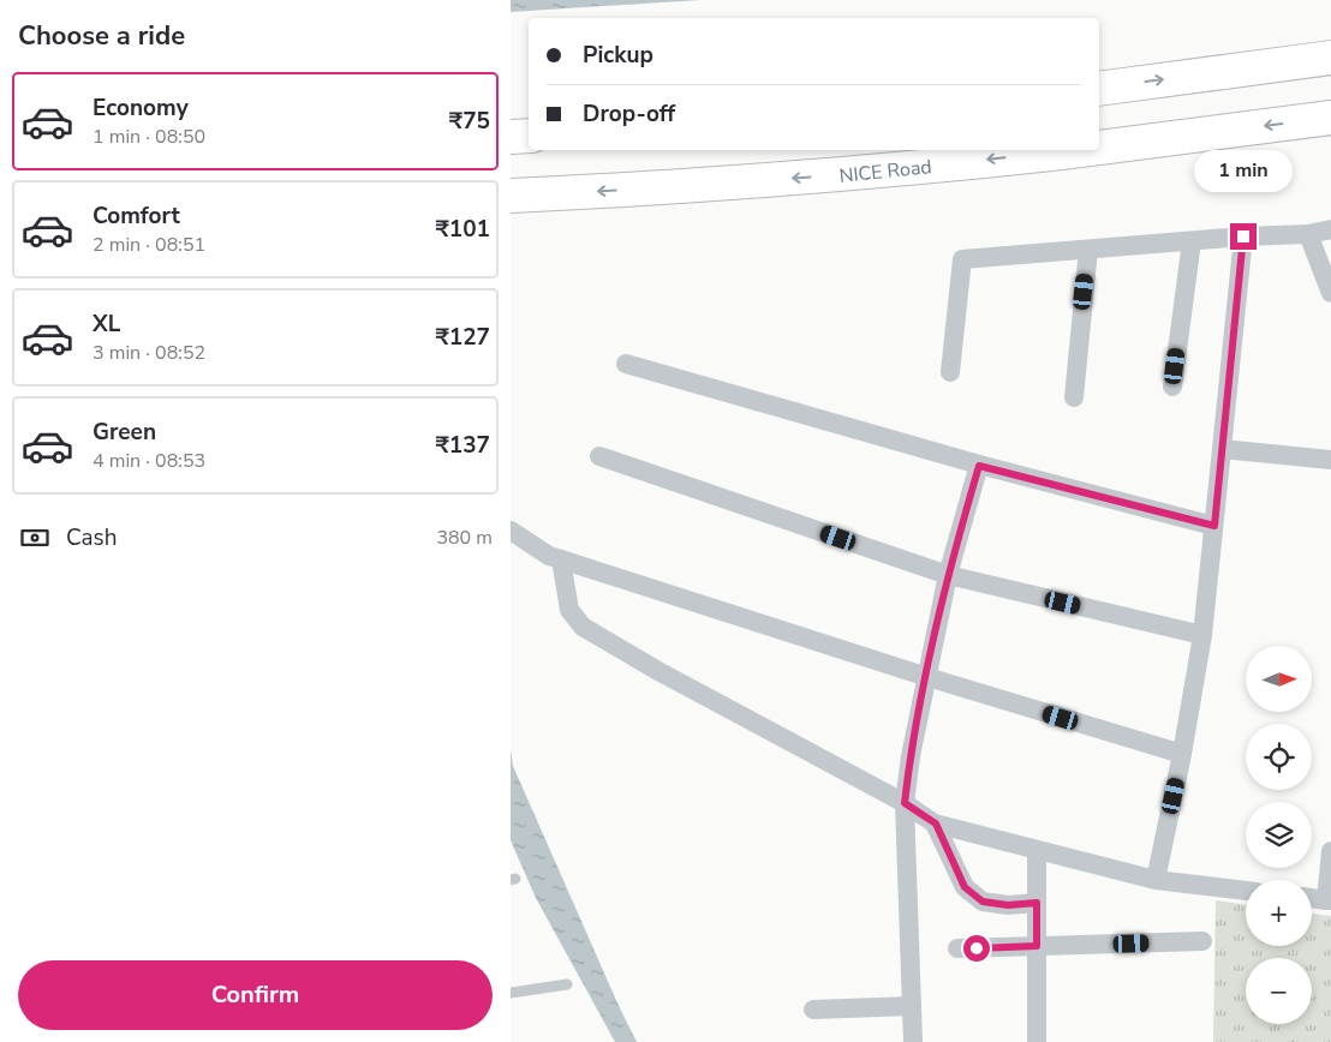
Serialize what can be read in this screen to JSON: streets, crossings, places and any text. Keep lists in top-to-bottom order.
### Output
{
  "streets": {
    "highway": ["NICE Road"]
  },
  "north": "right",
  "page": {
    "heading": "Choose a ride",
    "banner": ["Pickup", "Drop-off"],
    "list": [
      {
        "name": "Economy",
        "note": "1 min · 08:50",
        "value": "₹75"
      },
      {
        "name": "Comfort",
        "note": "2 min · 08:51",
        "value": "₹101"
      },
      {
        "name": "XL",
        "note": "3 min · 08:52",
        "value": "₹127"
      },
      {
        "name": "Green",
        "note": "4 min · 08:53",
        "value": "₹137"
      }
    ],
    "bubble": "1 min",
    "pay": ["Cash", "380 m"],
    "map_buttons": ["+", "−"],
    "buttons": "Confirm"
  }
}
